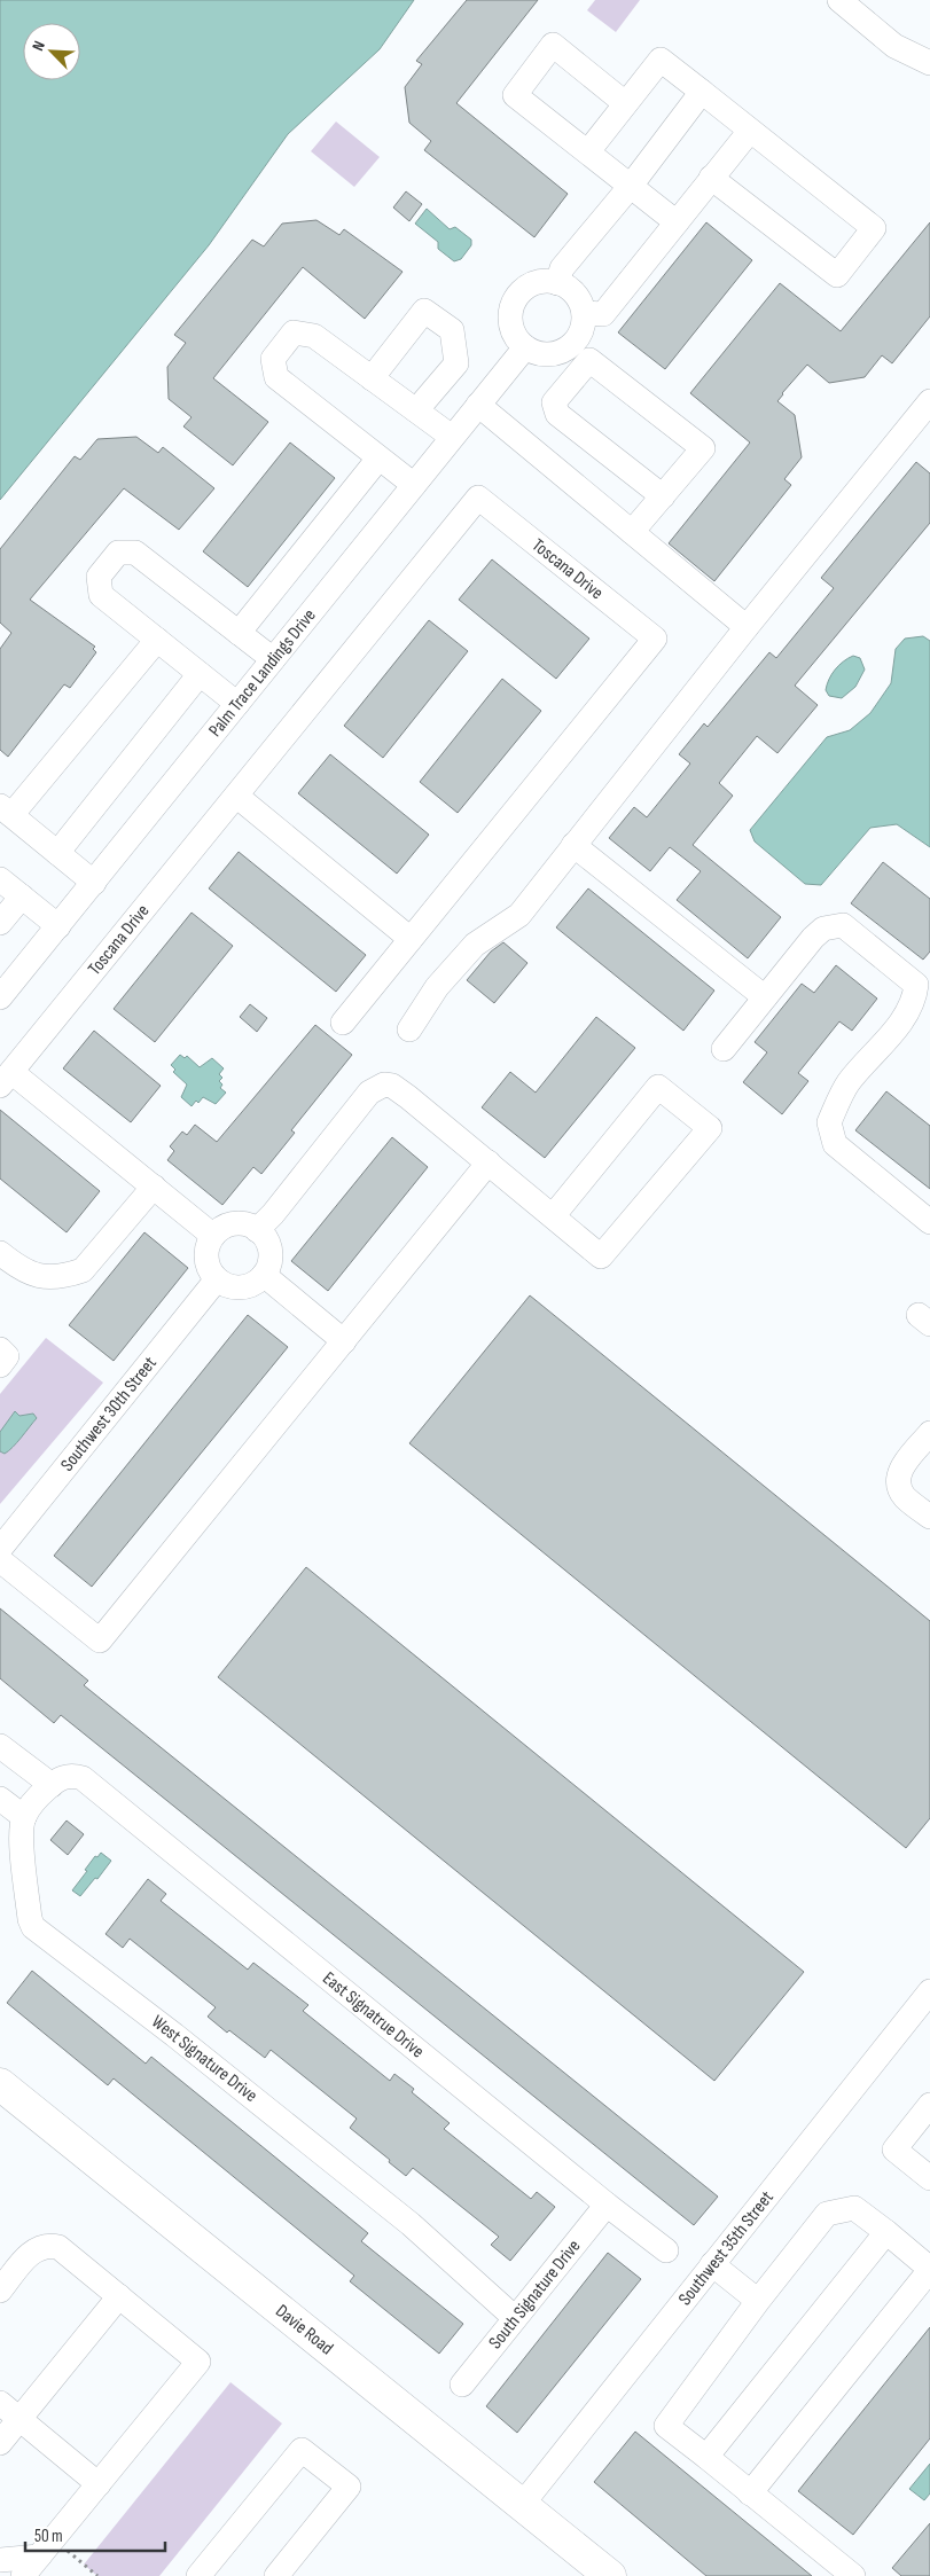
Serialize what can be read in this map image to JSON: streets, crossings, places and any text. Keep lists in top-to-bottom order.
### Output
{
  "streets": {
    "main road": ["Davie Road"],
    "street": [
      "Toscana Drive",
      "Palm Trace Landings Drive",
      "Southwest 30th Street",
      "East Signatrue Drive",
      "West Signature Drive",
      "Southwest 35th Street",
      "South Signature Drive"
    ]
  },
  "crossings": [
    ["East Signatrue Drive", "South Signature Drive"],
    ["West Signature Drive", "South Signature Drive"],
    ["Southwest 35th Street", "Davie Road"]
  ],
  "scale_bar": "50 m",
  "north": "top left"
}
